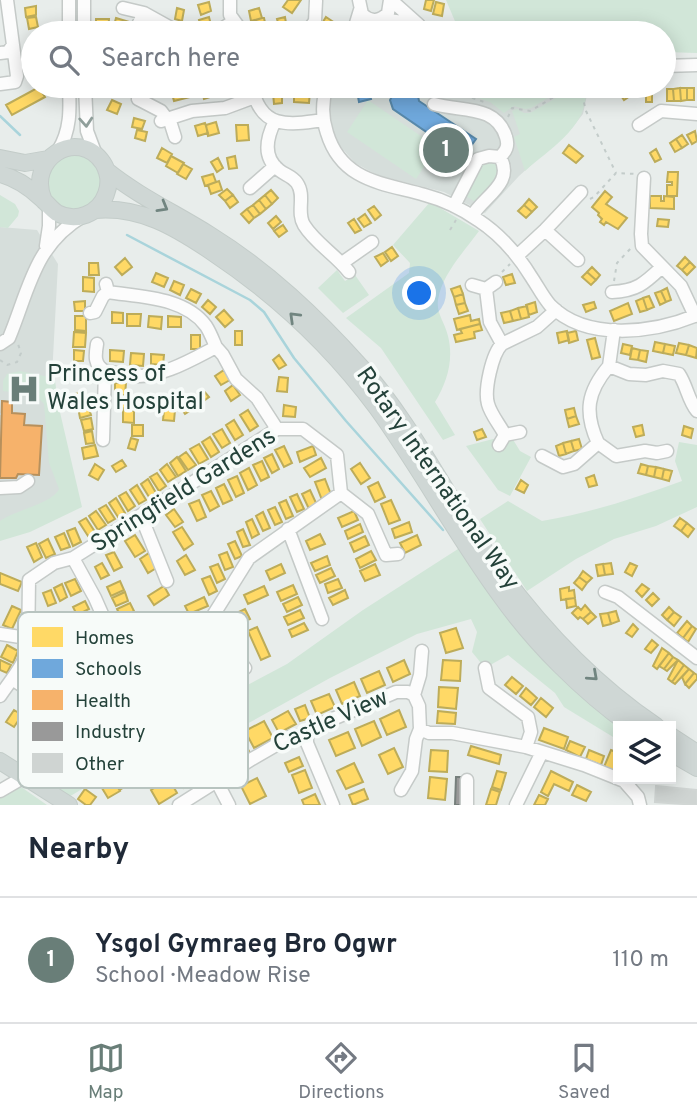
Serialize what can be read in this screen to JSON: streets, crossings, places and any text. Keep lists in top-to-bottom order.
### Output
{
  "streets": {
    "main road": ["Rotary International Way"],
    "street": ["Springfield Gardens", "Castle View"]
  },
  "places": {
    "hospital": ["Princess of Wales Hospital"]
  },
  "legend": [
    "Homes",
    "Schools",
    "Health",
    "Industry",
    "Other"
  ],
  "page": {
    "search": "Search here",
    "pins": "1",
    "heading": "Nearby",
    "list": [
      {
        "mark": "1",
        "name": "Ysgol Gymraeg Bro Ogwr",
        "note": "School · Meadow Rise",
        "value": "110 m"
      }
    ],
    "nav": ["Map", "Directions", "Saved"]
  }
}
